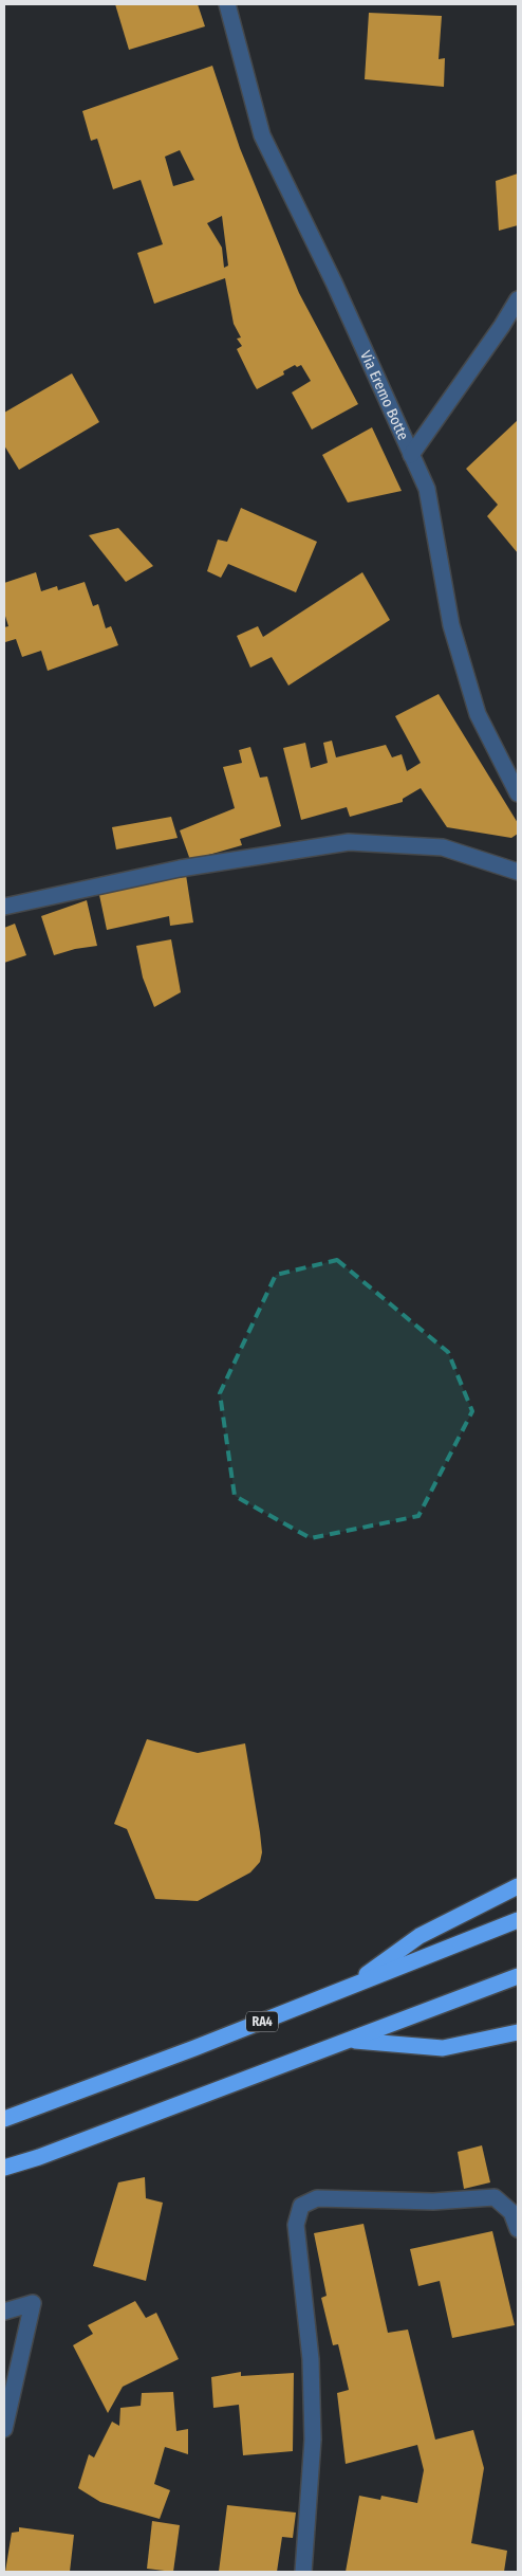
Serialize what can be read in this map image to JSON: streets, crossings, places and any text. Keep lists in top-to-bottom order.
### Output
{
  "streets": {
    "highway": ["RA4"],
    "street": ["Via Eremo Botte"]
  }
}
